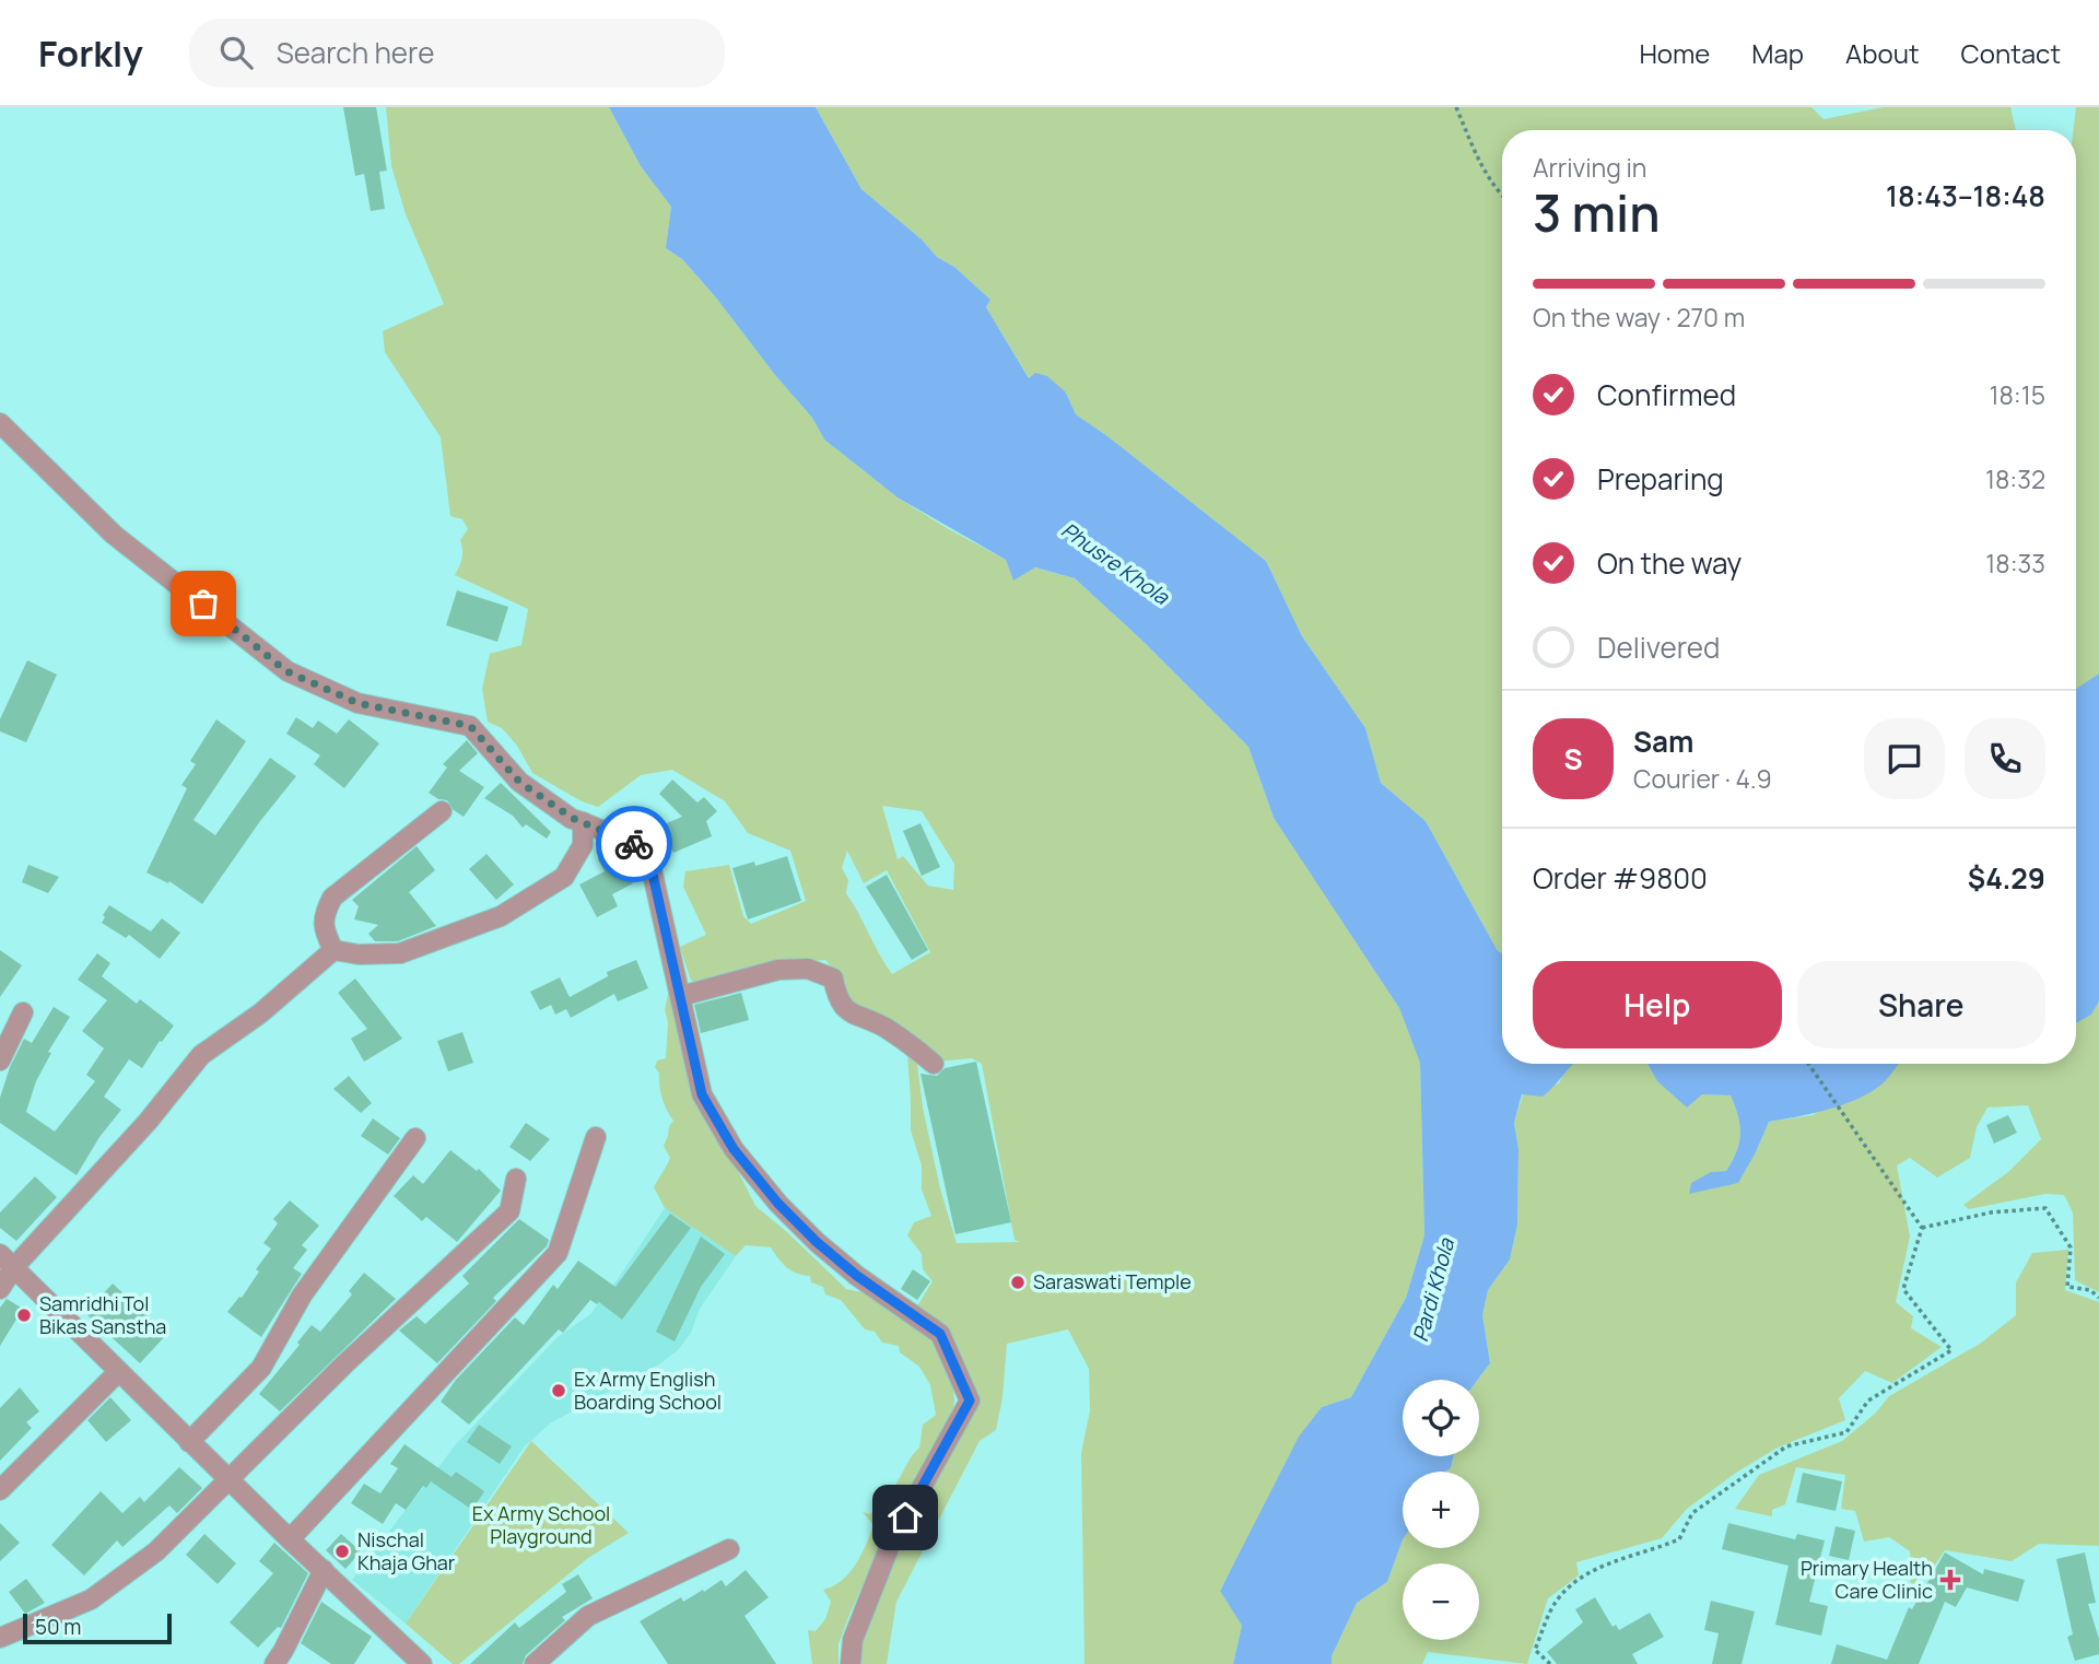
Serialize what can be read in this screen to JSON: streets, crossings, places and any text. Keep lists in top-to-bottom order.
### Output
{
  "water": ["Phusre Khola", "Pardi Khola"],
  "parks": ["Ex Army School Playground"],
  "places": {
    "other": [
      "Saraswati Temple",
      "Samridhi Tol Bikas Sanstha",
      "Ex Army English Boarding School",
      "Nischal Khaja Ghar"
    ],
    "health": ["Primary Health Care Clinic"]
  },
  "scale_bar": "50 m",
  "page": {
    "header": "Forkly",
    "search": "Search here",
    "nav": [
      "Home",
      "Map",
      "About",
      "Contact"
    ],
    "heading": ["3 min", "Arriving in", "18:43–18:48"],
    "panel": [
      "Sam",
      "Courier · 4.9",
      "Order #9800",
      "$4.29"
    ],
    "bar": "On the way · 270 m",
    "list": [
      ["Confirmed", "18:15"],
      ["Preparing", "18:32"],
      ["On the way", "18:33"],
      "Delivered"
    ],
    "round": "S",
    "buttons": ["Help", "Share"],
    "map_buttons": ["+", "−"],
    "scale": "50 m"
  }
}
